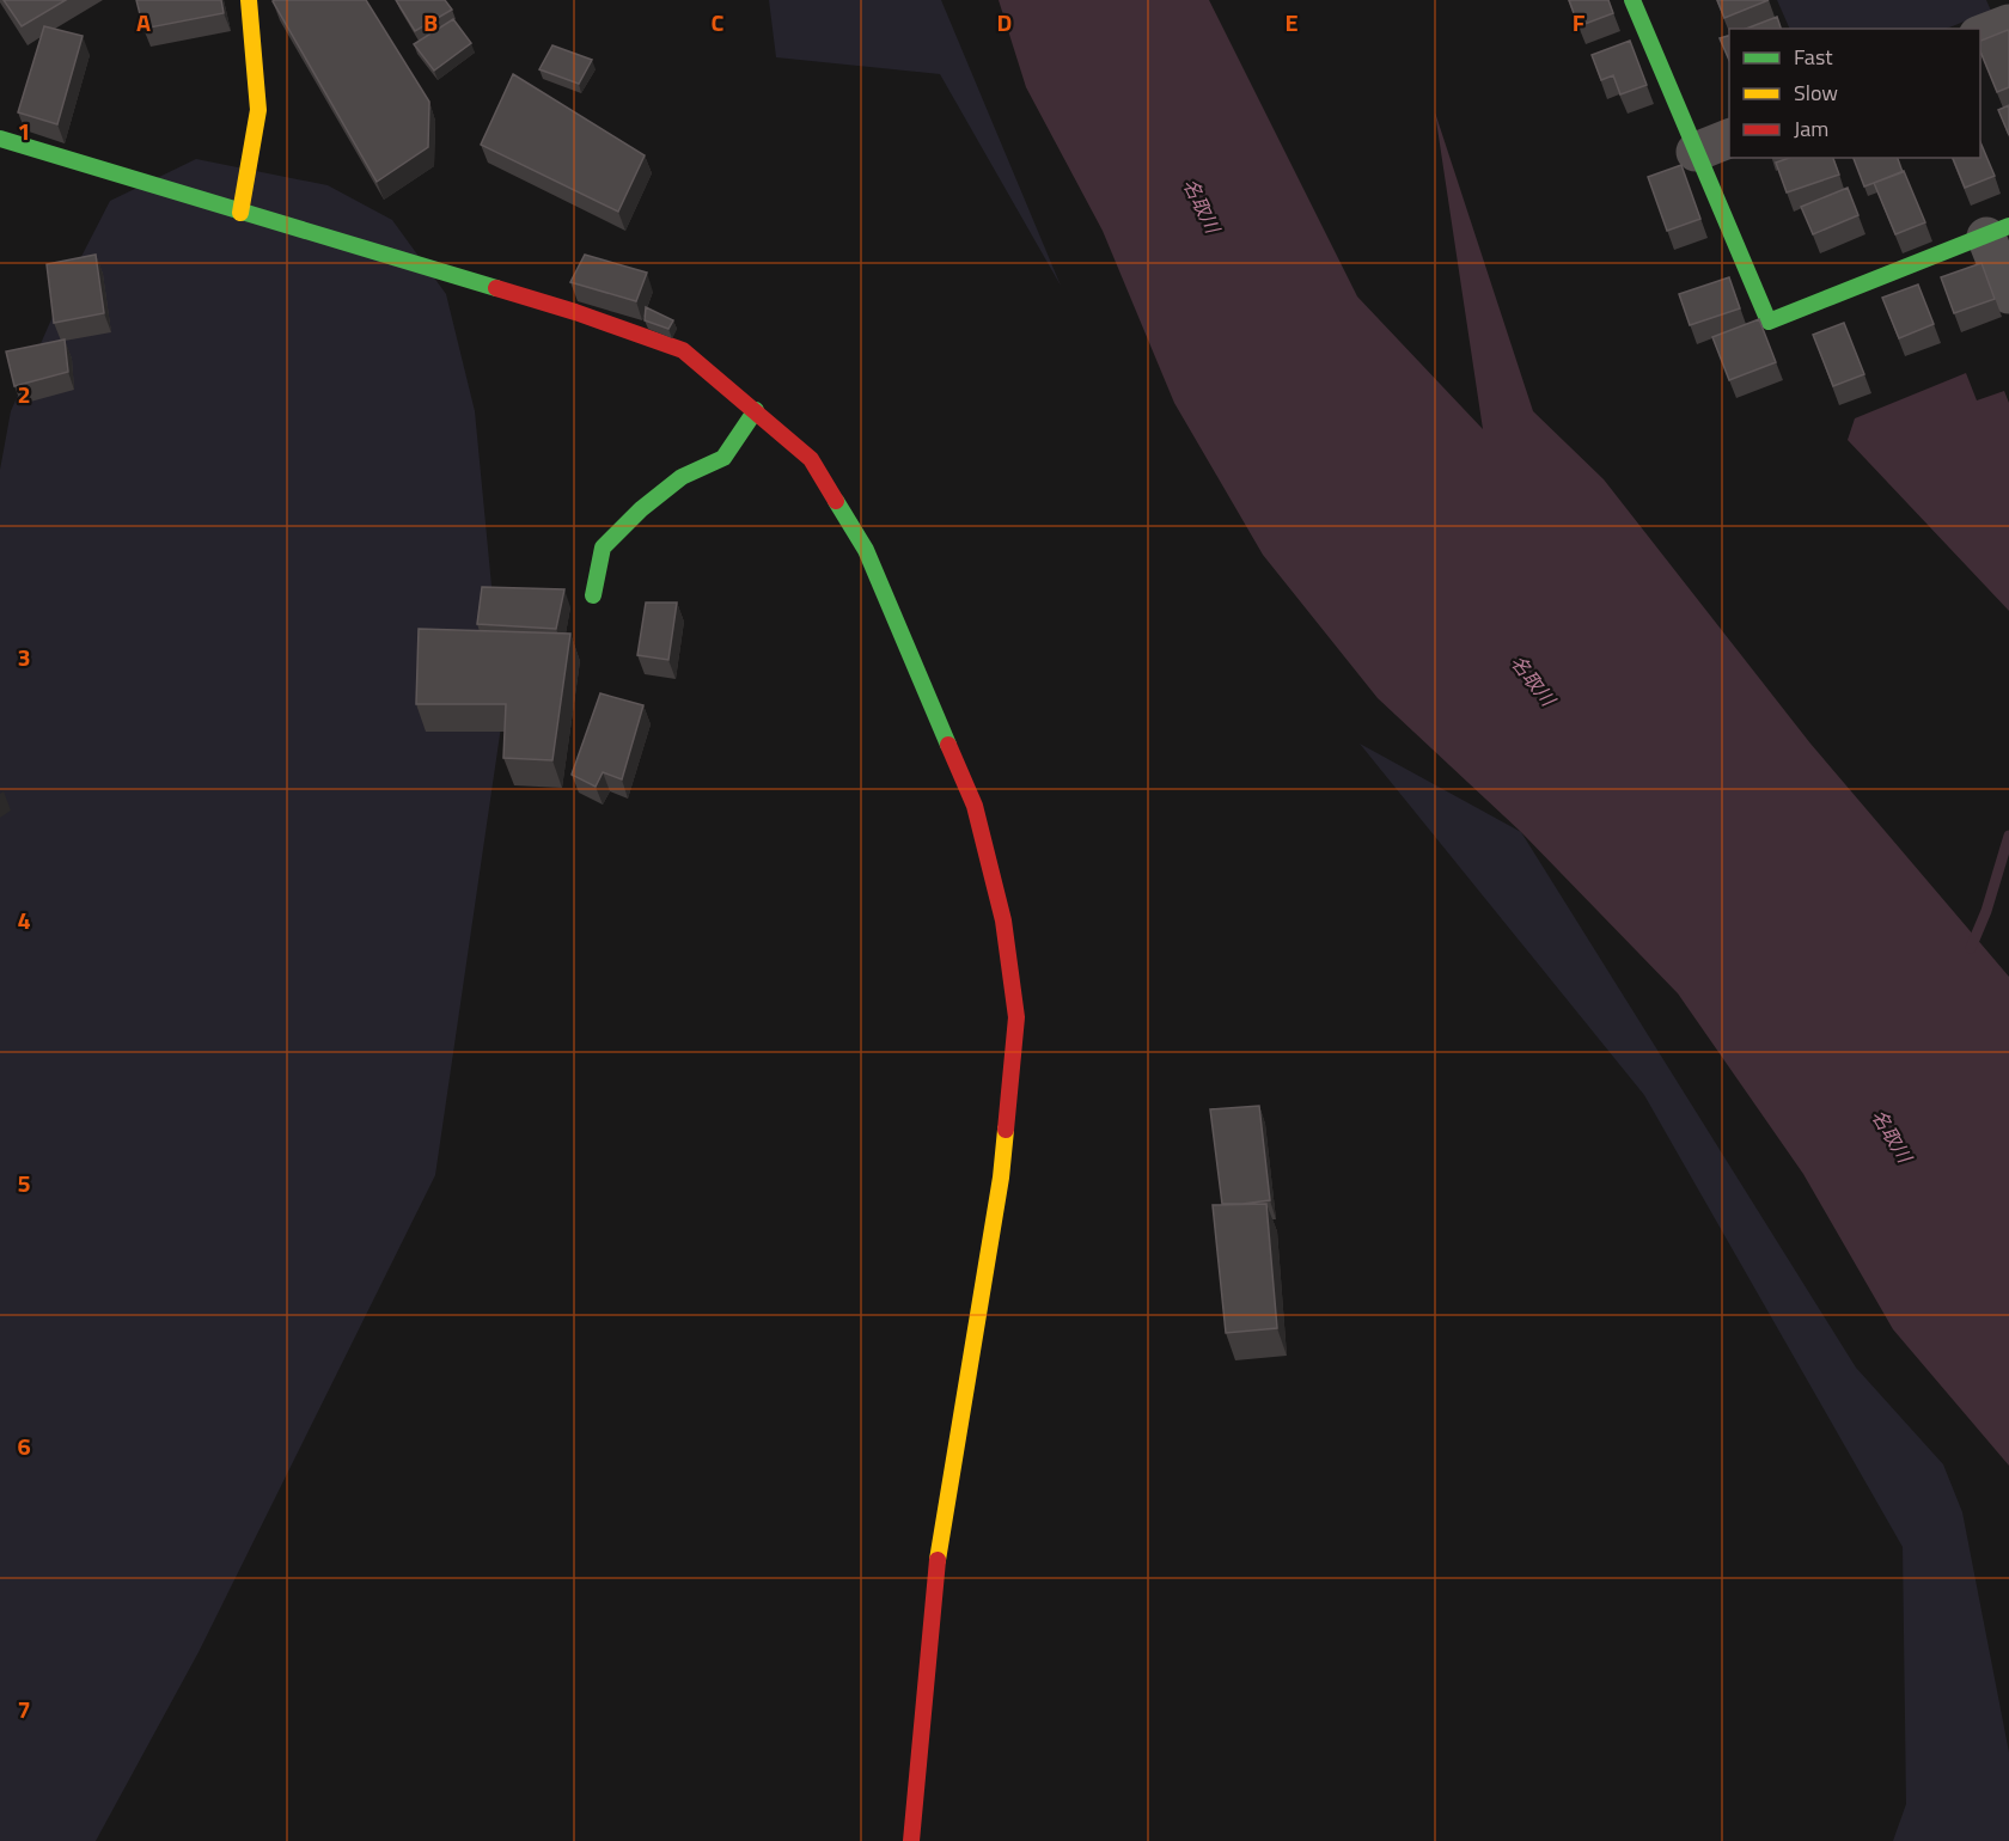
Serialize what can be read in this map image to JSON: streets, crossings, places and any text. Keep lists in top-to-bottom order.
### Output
{
  "water": ["名取川"],
  "legend": ["Fast", "Slow", "Jam"],
  "grid": {
    "columns": [
      "A",
      "B",
      "C",
      "D",
      "E",
      "F"
    ],
    "rows": [
      "1",
      "2",
      "3",
      "4",
      "5",
      "6",
      "7"
    ]
  }
}
